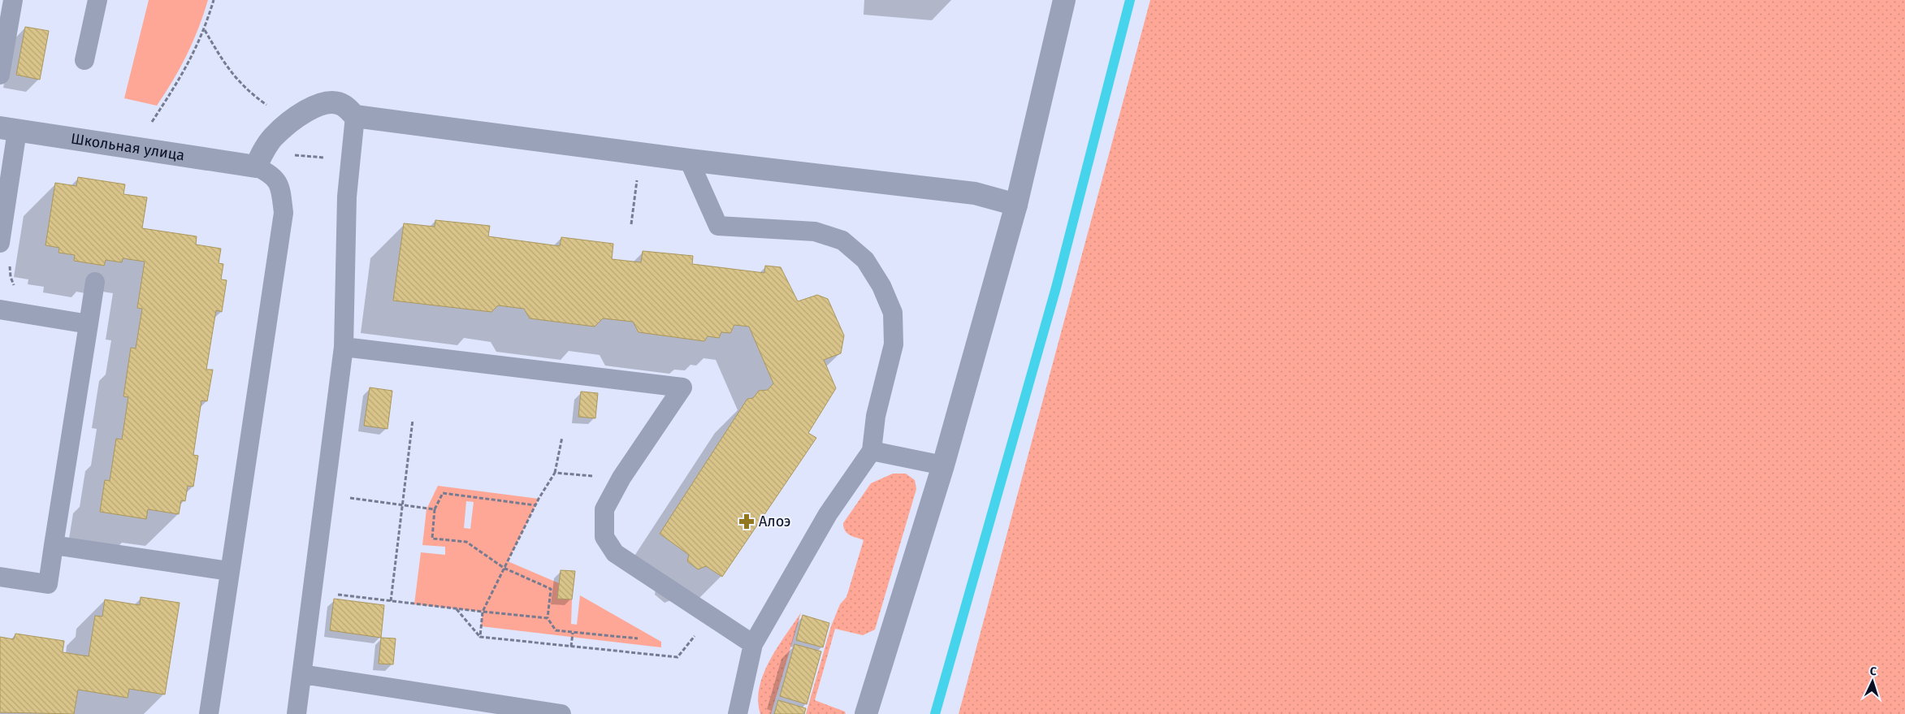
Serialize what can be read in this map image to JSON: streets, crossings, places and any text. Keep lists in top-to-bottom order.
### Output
{
  "streets": {
    "street": ["Школьная улица"]
  },
  "places": {
    "pharmacy": ["Алоэ"]
  },
  "north": "top"
}
